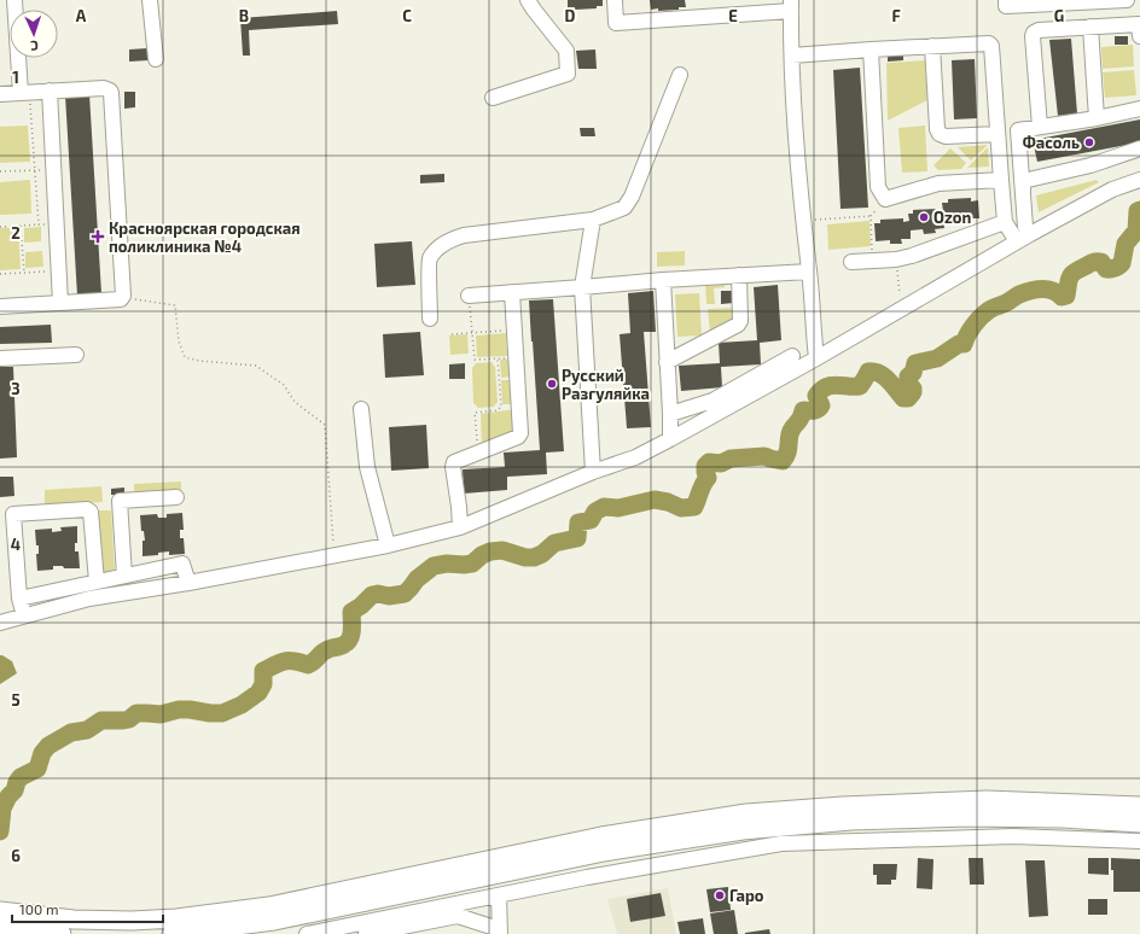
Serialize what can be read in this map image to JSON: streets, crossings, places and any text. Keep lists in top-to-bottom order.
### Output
{
  "places": {
    "other": [
      "Фасоль",
      "Ozon",
      "Русский Разгуляйка",
      "Гаро"
    ],
    "health": ["Красноярская городская поликлиника №4"]
  },
  "scale_bar": "100 m",
  "north": "bottom",
  "grid": {
    "columns": [
      "A",
      "B",
      "C",
      "D",
      "E",
      "F",
      "G"
    ],
    "rows": [
      "1",
      "2",
      "3",
      "4",
      "5",
      "6"
    ]
  }
}
